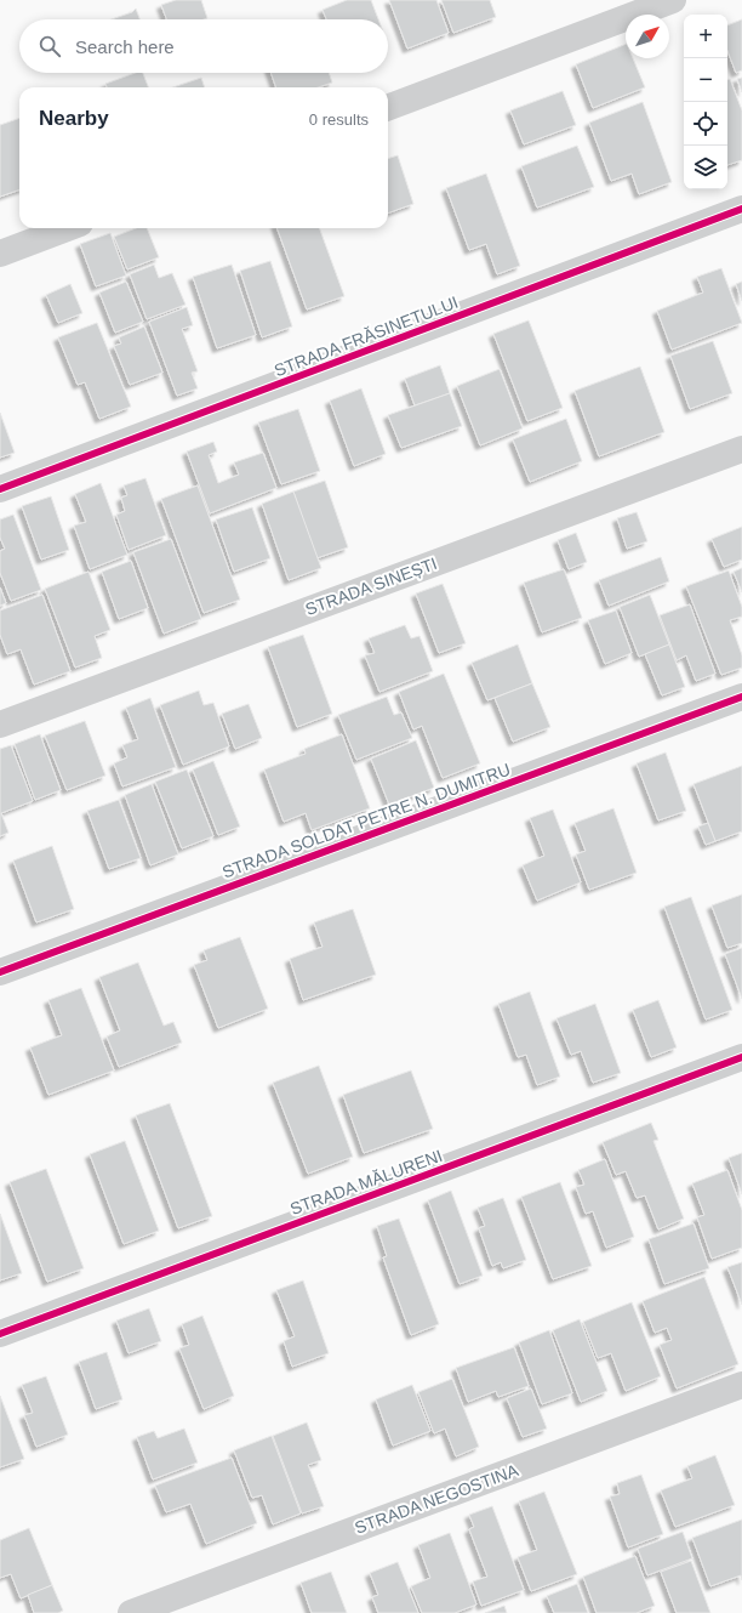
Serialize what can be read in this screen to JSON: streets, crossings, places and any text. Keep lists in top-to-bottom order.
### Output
{
  "streets": {
    "street": [
      "STRADA FRĂSINETULUI",
      "STRADA SINEȘTI",
      "STRADA SOLDAT PETRE N. DUMITRU",
      "STRADA MĂLURENI",
      "STRADA NEGOSTINA"
    ]
  },
  "north": "top right",
  "page": {
    "map_buttons": ["+", "−"],
    "search": "Search here",
    "heading": ["Nearby", "0 results"]
  }
}
